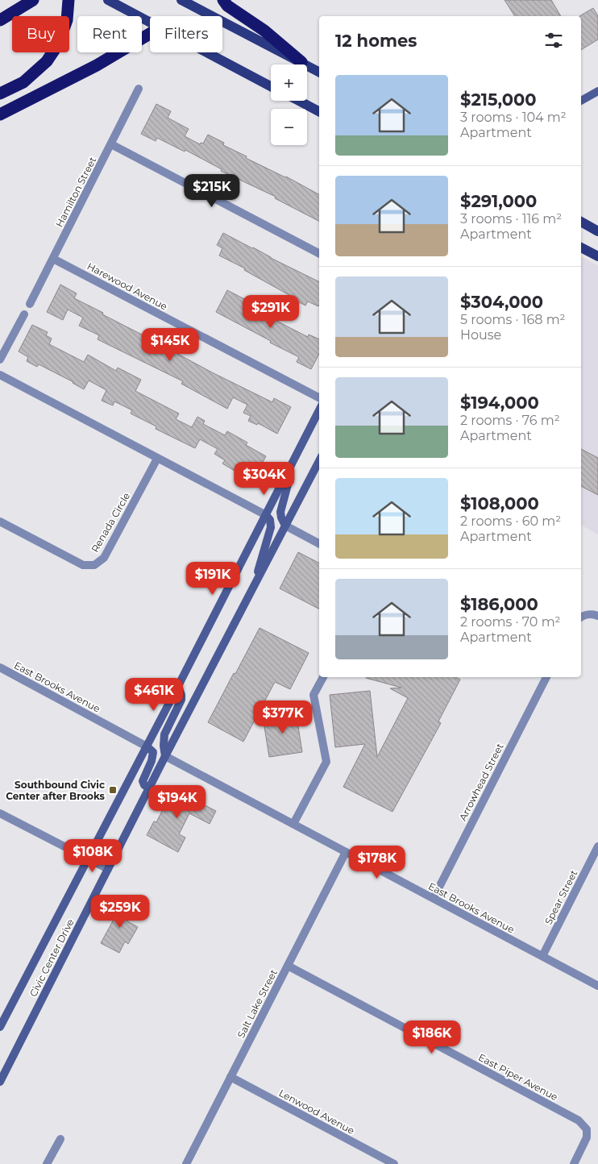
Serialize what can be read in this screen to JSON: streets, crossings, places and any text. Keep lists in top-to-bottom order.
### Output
{
  "streets": {
    "main road": ["Civic Center Drive"],
    "street": [
      "Hamilton Street",
      "Harewood Avenue",
      "Renada Circle",
      "East Brooks Avenue",
      "Arrowhead Street",
      "Spear Street",
      "Salt Lake Street",
      "East Piper Avenue",
      "Lenwood Avenue"
    ]
  },
  "crossings": [
    ["Hamilton Street", "Harewood Avenue"],
    ["East Brooks Avenue", "Arrowhead Street"],
    ["East Brooks Avenue", "Spear Street"],
    ["East Brooks Avenue", "Civic Center Drive"],
    ["East Brooks Avenue", "Salt Lake Street"],
    ["Salt Lake Street", "East Piper Avenue"],
    ["Salt Lake Street", "Lenwood Avenue"]
  ],
  "places": {
    "transit": ["Southbound Civic Center after Brooks"]
  },
  "page": {
    "chip": ["Buy", "Rent", "Filters"],
    "heading": "12 homes",
    "map_buttons": ["+", "−"],
    "list": [
      {
        "name": "$215,000",
        "note": "3 rooms · 104 m² · Apartment"
      },
      {
        "name": "$291,000",
        "note": "3 rooms · 116 m² · Apartment"
      },
      {
        "name": "$304,000",
        "note": "5 rooms · 168 m² · House"
      },
      {
        "name": "$194,000",
        "note": "2 rooms · 76 m² · Apartment"
      },
      {
        "name": "$108,000",
        "note": "2 rooms · 60 m² · Apartment"
      },
      {
        "name": "$186,000",
        "note": "2 rooms · 70 m² · Apartment"
      }
    ],
    "price": [
      "$215K",
      "$291K",
      "$145K",
      "$304K",
      "$191K",
      "$461K",
      "$377K",
      "$194K",
      "$108K",
      "$178K",
      "$259K",
      "$186K"
    ]
  }
}
